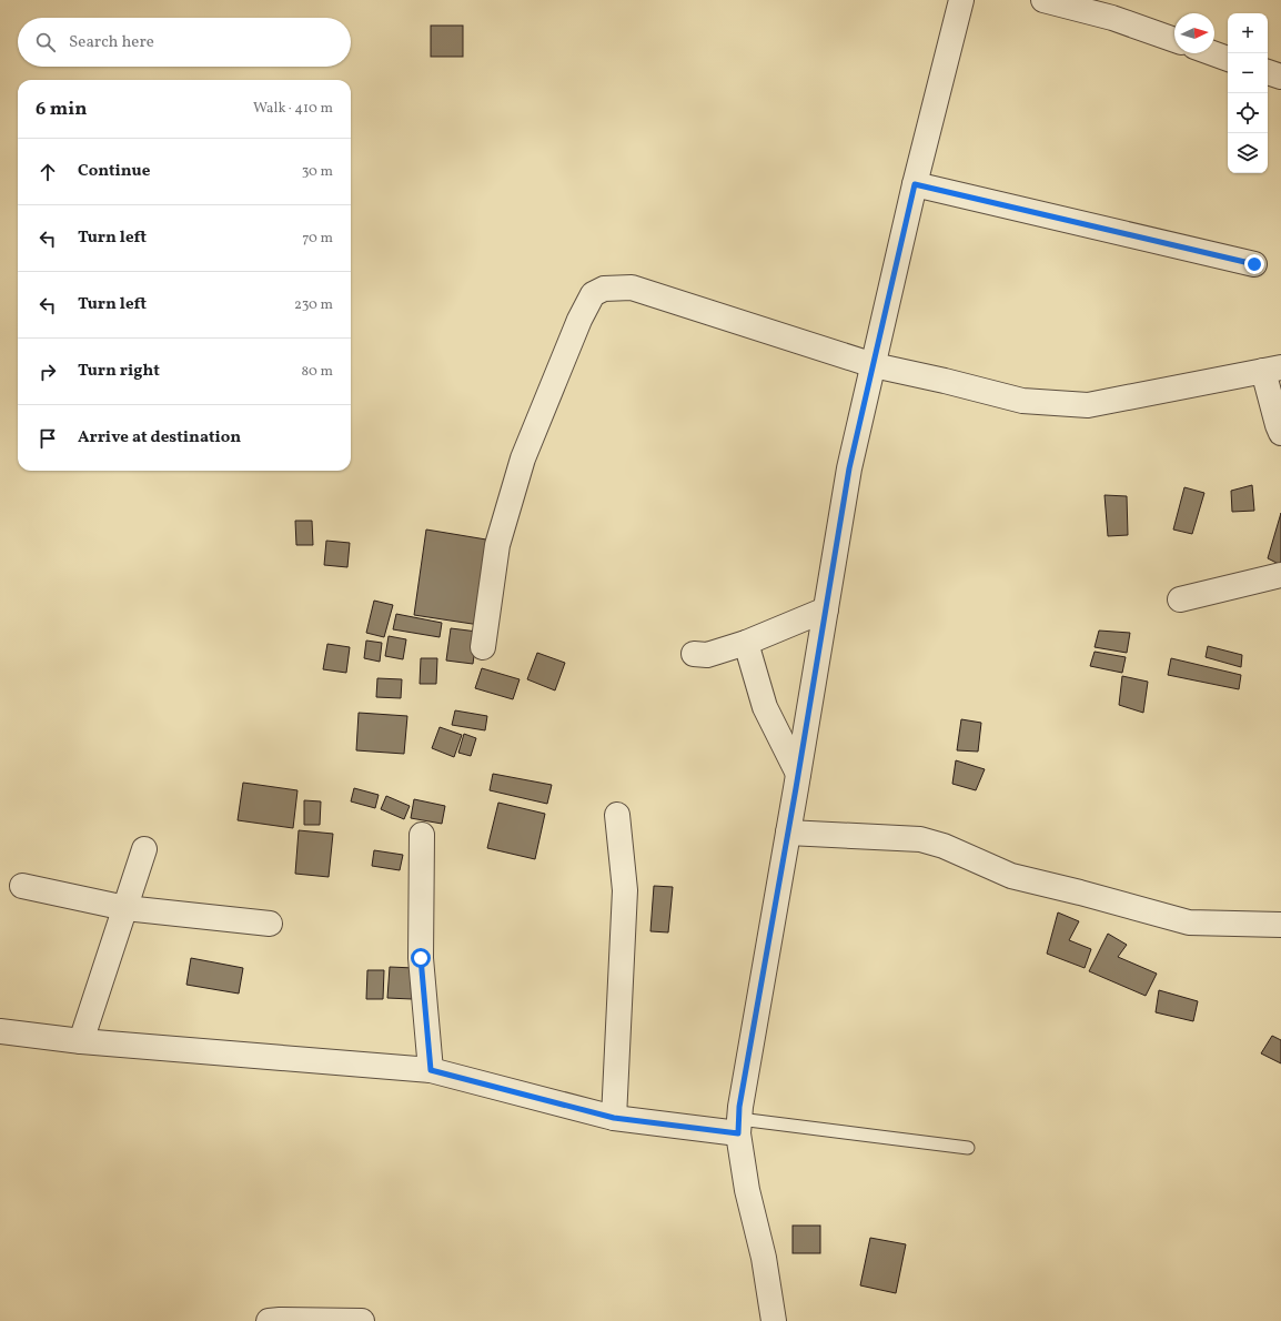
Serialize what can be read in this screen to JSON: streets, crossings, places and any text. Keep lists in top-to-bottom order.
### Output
{
  "north": "right",
  "page": {
    "map_buttons": ["+", "−"],
    "search": "Search here",
    "heading": ["6 min", "Walk · 410 m"],
    "list": [
      ["Continue", "30 m"],
      ["Turn left", "70 m"],
      ["Turn left", "230 m"],
      ["Turn right", "80 m"],
      "Arrive at destination"
    ]
  }
}
